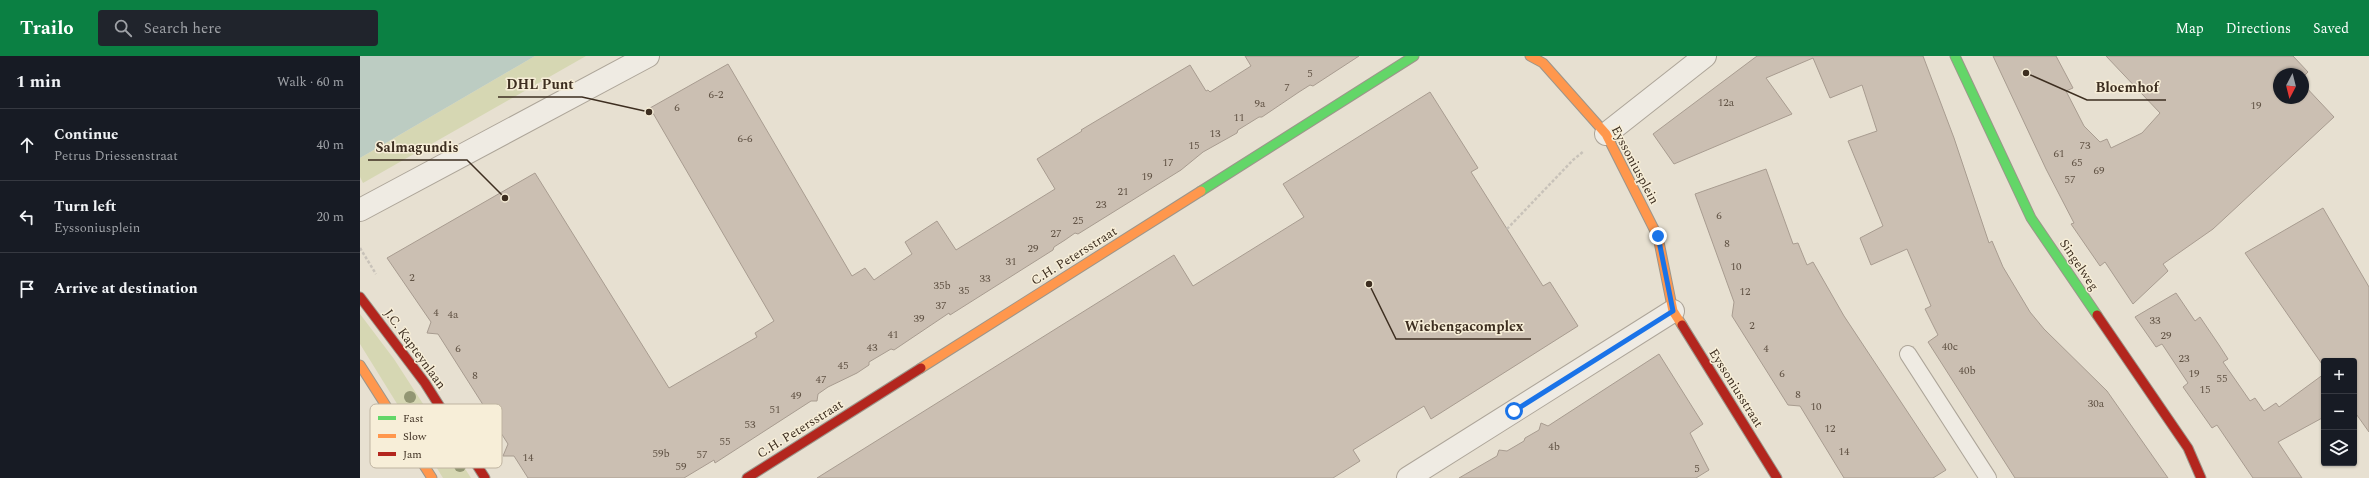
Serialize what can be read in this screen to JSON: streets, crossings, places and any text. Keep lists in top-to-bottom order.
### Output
{
  "streets": {
    "street": [
      "Eyssoniusplein",
      "C.H. Petersstraat",
      "Singelweg",
      "J.C. Kapteynlaan",
      "Eyssoniusstraat"
    ]
  },
  "crossings": [
    ["Eyssoniusplein", "Eyssoniusstraat"]
  ],
  "places": [
    "Bloemhof",
    "DHL Punt",
    "Salmagundis",
    "Wiebengacomplex"
  ],
  "house_numbers": [
    "5",
    "7",
    "6-2",
    "12a",
    "9a",
    "19",
    "6",
    "11",
    "13",
    "6-6",
    "15",
    "73",
    "61",
    "17",
    "65",
    "69",
    "19",
    "57",
    "21",
    "23",
    "6",
    "25",
    "27",
    "8",
    "29",
    "31",
    "10",
    "2",
    "33",
    "35b",
    "35",
    "12",
    "37",
    "4",
    "4a",
    "39",
    "33",
    "2",
    "41",
    "29",
    "40c",
    "43",
    "6",
    "4",
    "23",
    "45",
    "40b",
    "6",
    "19",
    "8",
    "55",
    "47",
    "15",
    "8",
    "49",
    "30a",
    "10",
    "51",
    "53",
    "12",
    "55",
    "4b",
    "14",
    "59b",
    "57",
    "14",
    "59",
    "5"
  ],
  "legend": ["Fast", "Slow", "Jam"],
  "north": "bottom",
  "page": {
    "header": "Trailo",
    "search": "Search here",
    "nav": ["Map", "Directions", "Saved"],
    "heading": ["1 min", "Walk · 60 m"],
    "list": [
      ["Continue", "Petrus Driessenstraat", "40 m"],
      ["Turn left", "Eyssoniusplein", "20 m"],
      "Arrive at destination"
    ],
    "map_buttons": ["+", "−"]
  }
}
